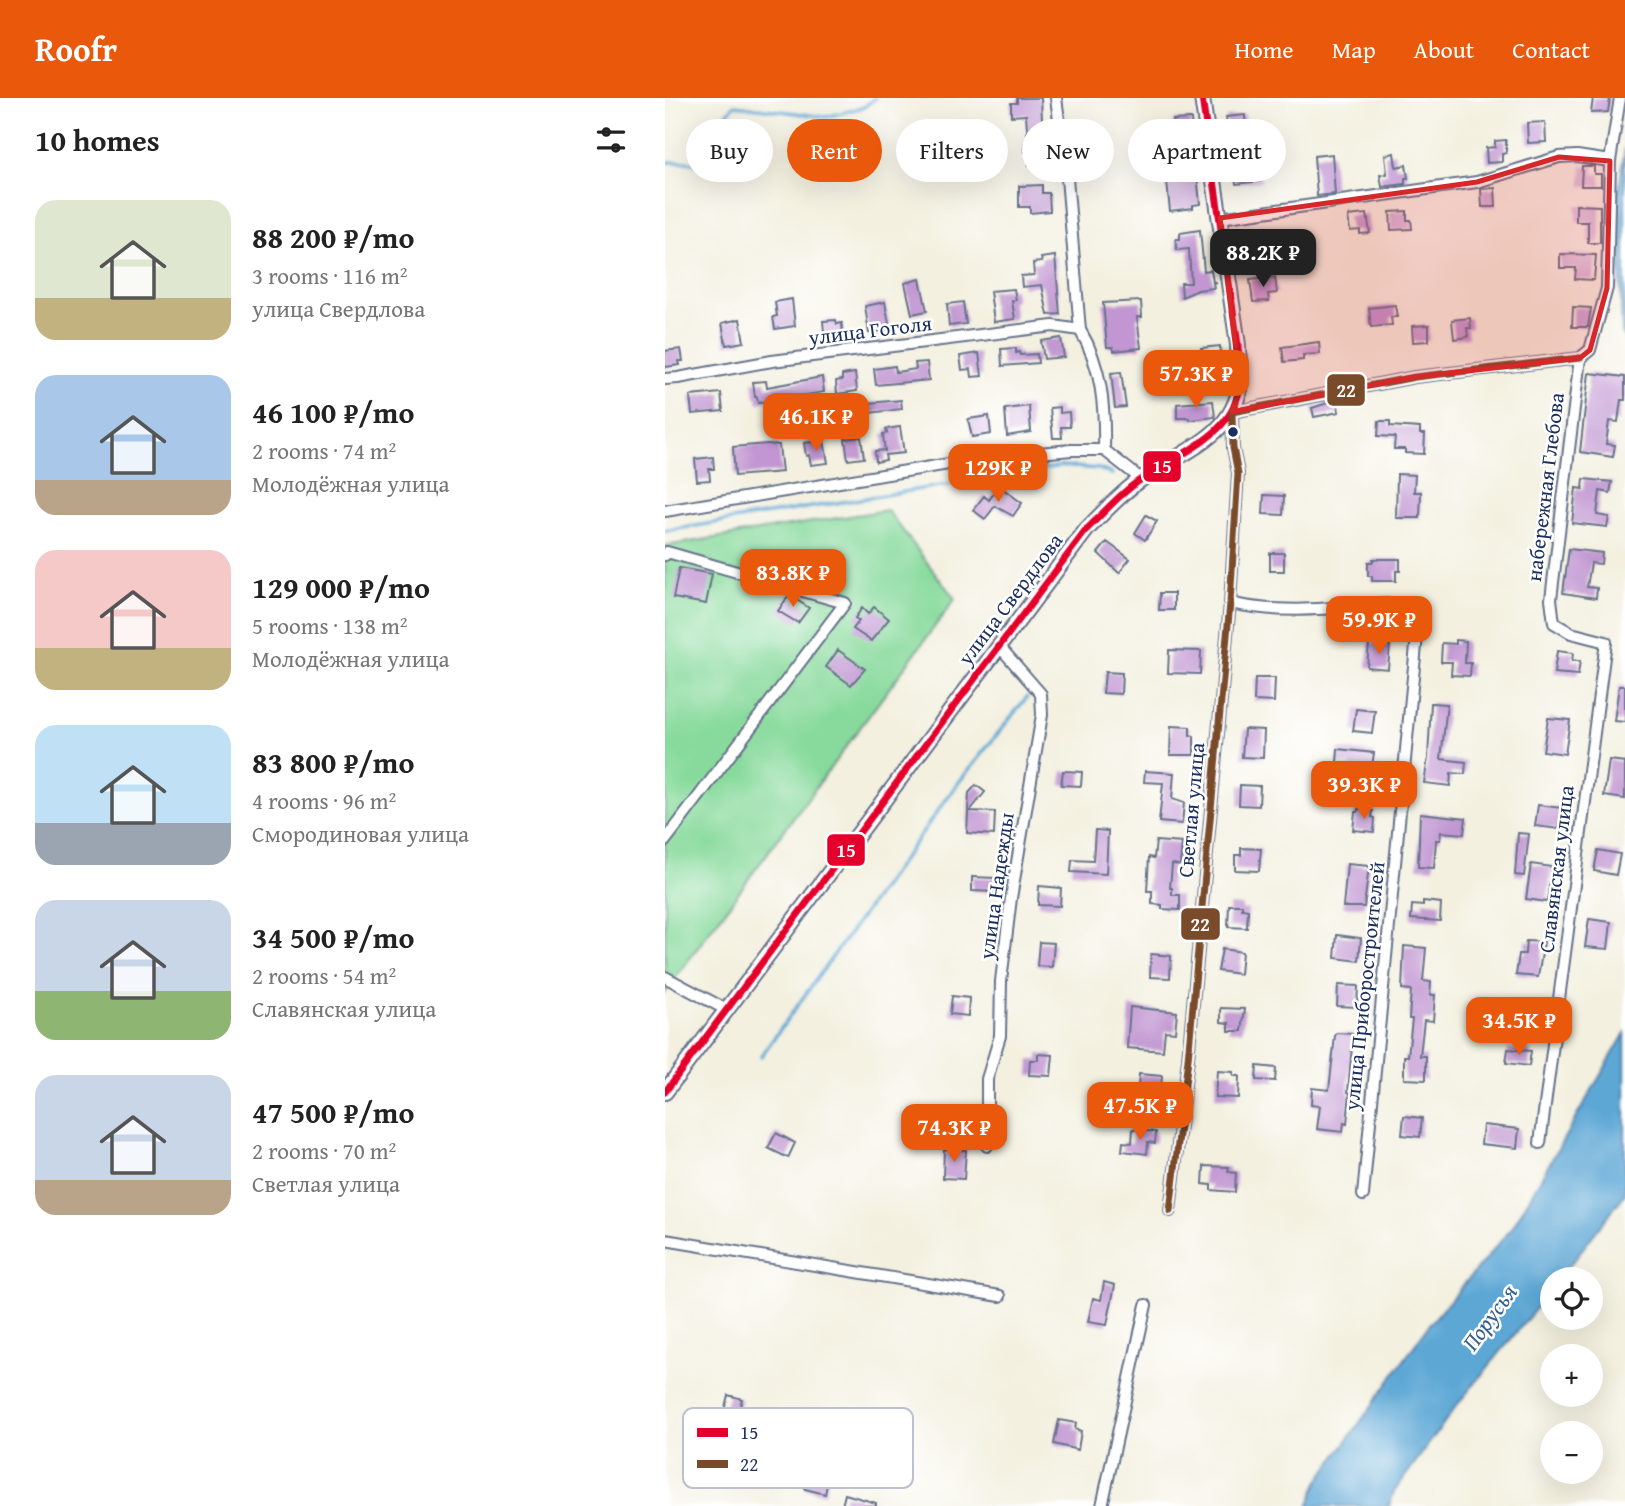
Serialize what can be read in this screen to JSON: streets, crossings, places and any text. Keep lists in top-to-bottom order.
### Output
{
  "streets": {
    "street": [
      "улица Гоголя",
      "набережная Глебова",
      "улица Свердлова",
      "Светлая улица",
      "Славянская улица",
      "улица Надежды",
      "улица Приборостроителей"
    ]
  },
  "crossings": [
    ["набережная Глебова", "Славянская улица"],
    ["улица Свердлова", "Светлая улица"],
    ["улица Свердлова", "улица Надежды"],
    ["Светлая улица", "улица Приборостроителей"]
  ],
  "water": ["Порусья"],
  "lines": ["transit line 15", "transit line 22"],
  "legend": ["15", "22"],
  "page": {
    "header": "Roofr",
    "nav": [
      "Home",
      "Map",
      "About",
      "Contact"
    ],
    "heading": "10 homes",
    "chip": [
      "Buy",
      "Rent",
      "Filters",
      "New",
      "Apartment"
    ],
    "list": [
      {
        "name": "88 200 ₽/mo",
        "note": "3 rooms · 116 m² · улица Свердлова"
      },
      {
        "name": "46 100 ₽/mo",
        "note": "2 rooms · 74 m² · Молодёжная улица"
      },
      {
        "name": "129 000 ₽/mo",
        "note": "5 rooms · 138 m² · Молодёжная улица"
      },
      {
        "name": "83 800 ₽/mo",
        "note": "4 rooms · 96 m² · Смородиновая улица"
      },
      {
        "name": "34 500 ₽/mo",
        "note": "2 rooms · 54 m² · Славянская улица"
      },
      {
        "name": "47 500 ₽/mo",
        "note": "2 rooms · 70 m² · Светлая улица"
      }
    ],
    "price": [
      "88.2K ₽",
      "57.3K ₽",
      "46.1K ₽",
      "129K ₽",
      "83.8K ₽",
      "59.9K ₽",
      "39.3K ₽",
      "34.5K ₽",
      "47.5K ₽",
      "74.3K ₽"
    ],
    "map_buttons": ["+", "−"]
  }
}
